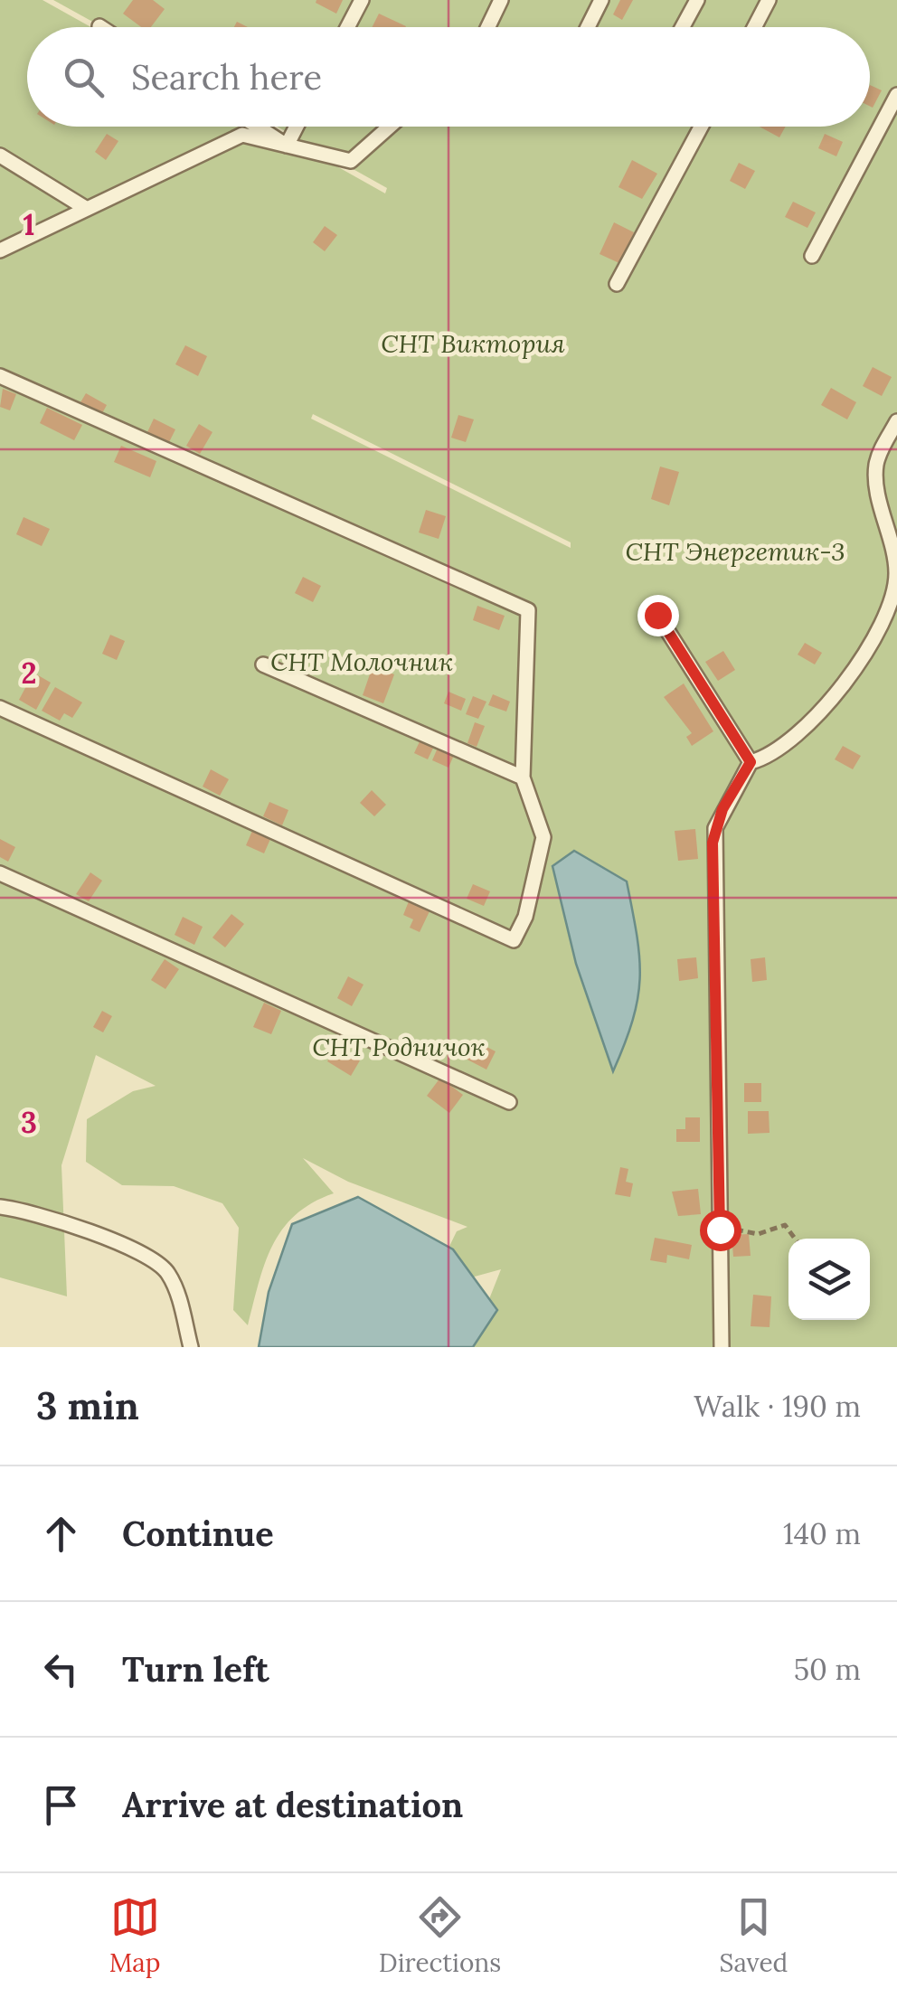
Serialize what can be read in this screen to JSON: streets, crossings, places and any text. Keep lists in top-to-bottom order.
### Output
{
  "parks": [
    "СНТ Виктория",
    "СНТ Энергетик-3",
    "СНТ Молочник",
    "СНТ Родничок"
  ],
  "page": {
    "search": "Search here",
    "heading": ["3 min", "Walk · 190 m"],
    "list": [
      ["Continue", "140 m"],
      ["Turn left", "50 m"],
      "Arrive at destination"
    ],
    "nav": ["Map", "Directions", "Saved"]
  },
  "grid": {
    "rows": ["1", "2", "3"]
  }
}
